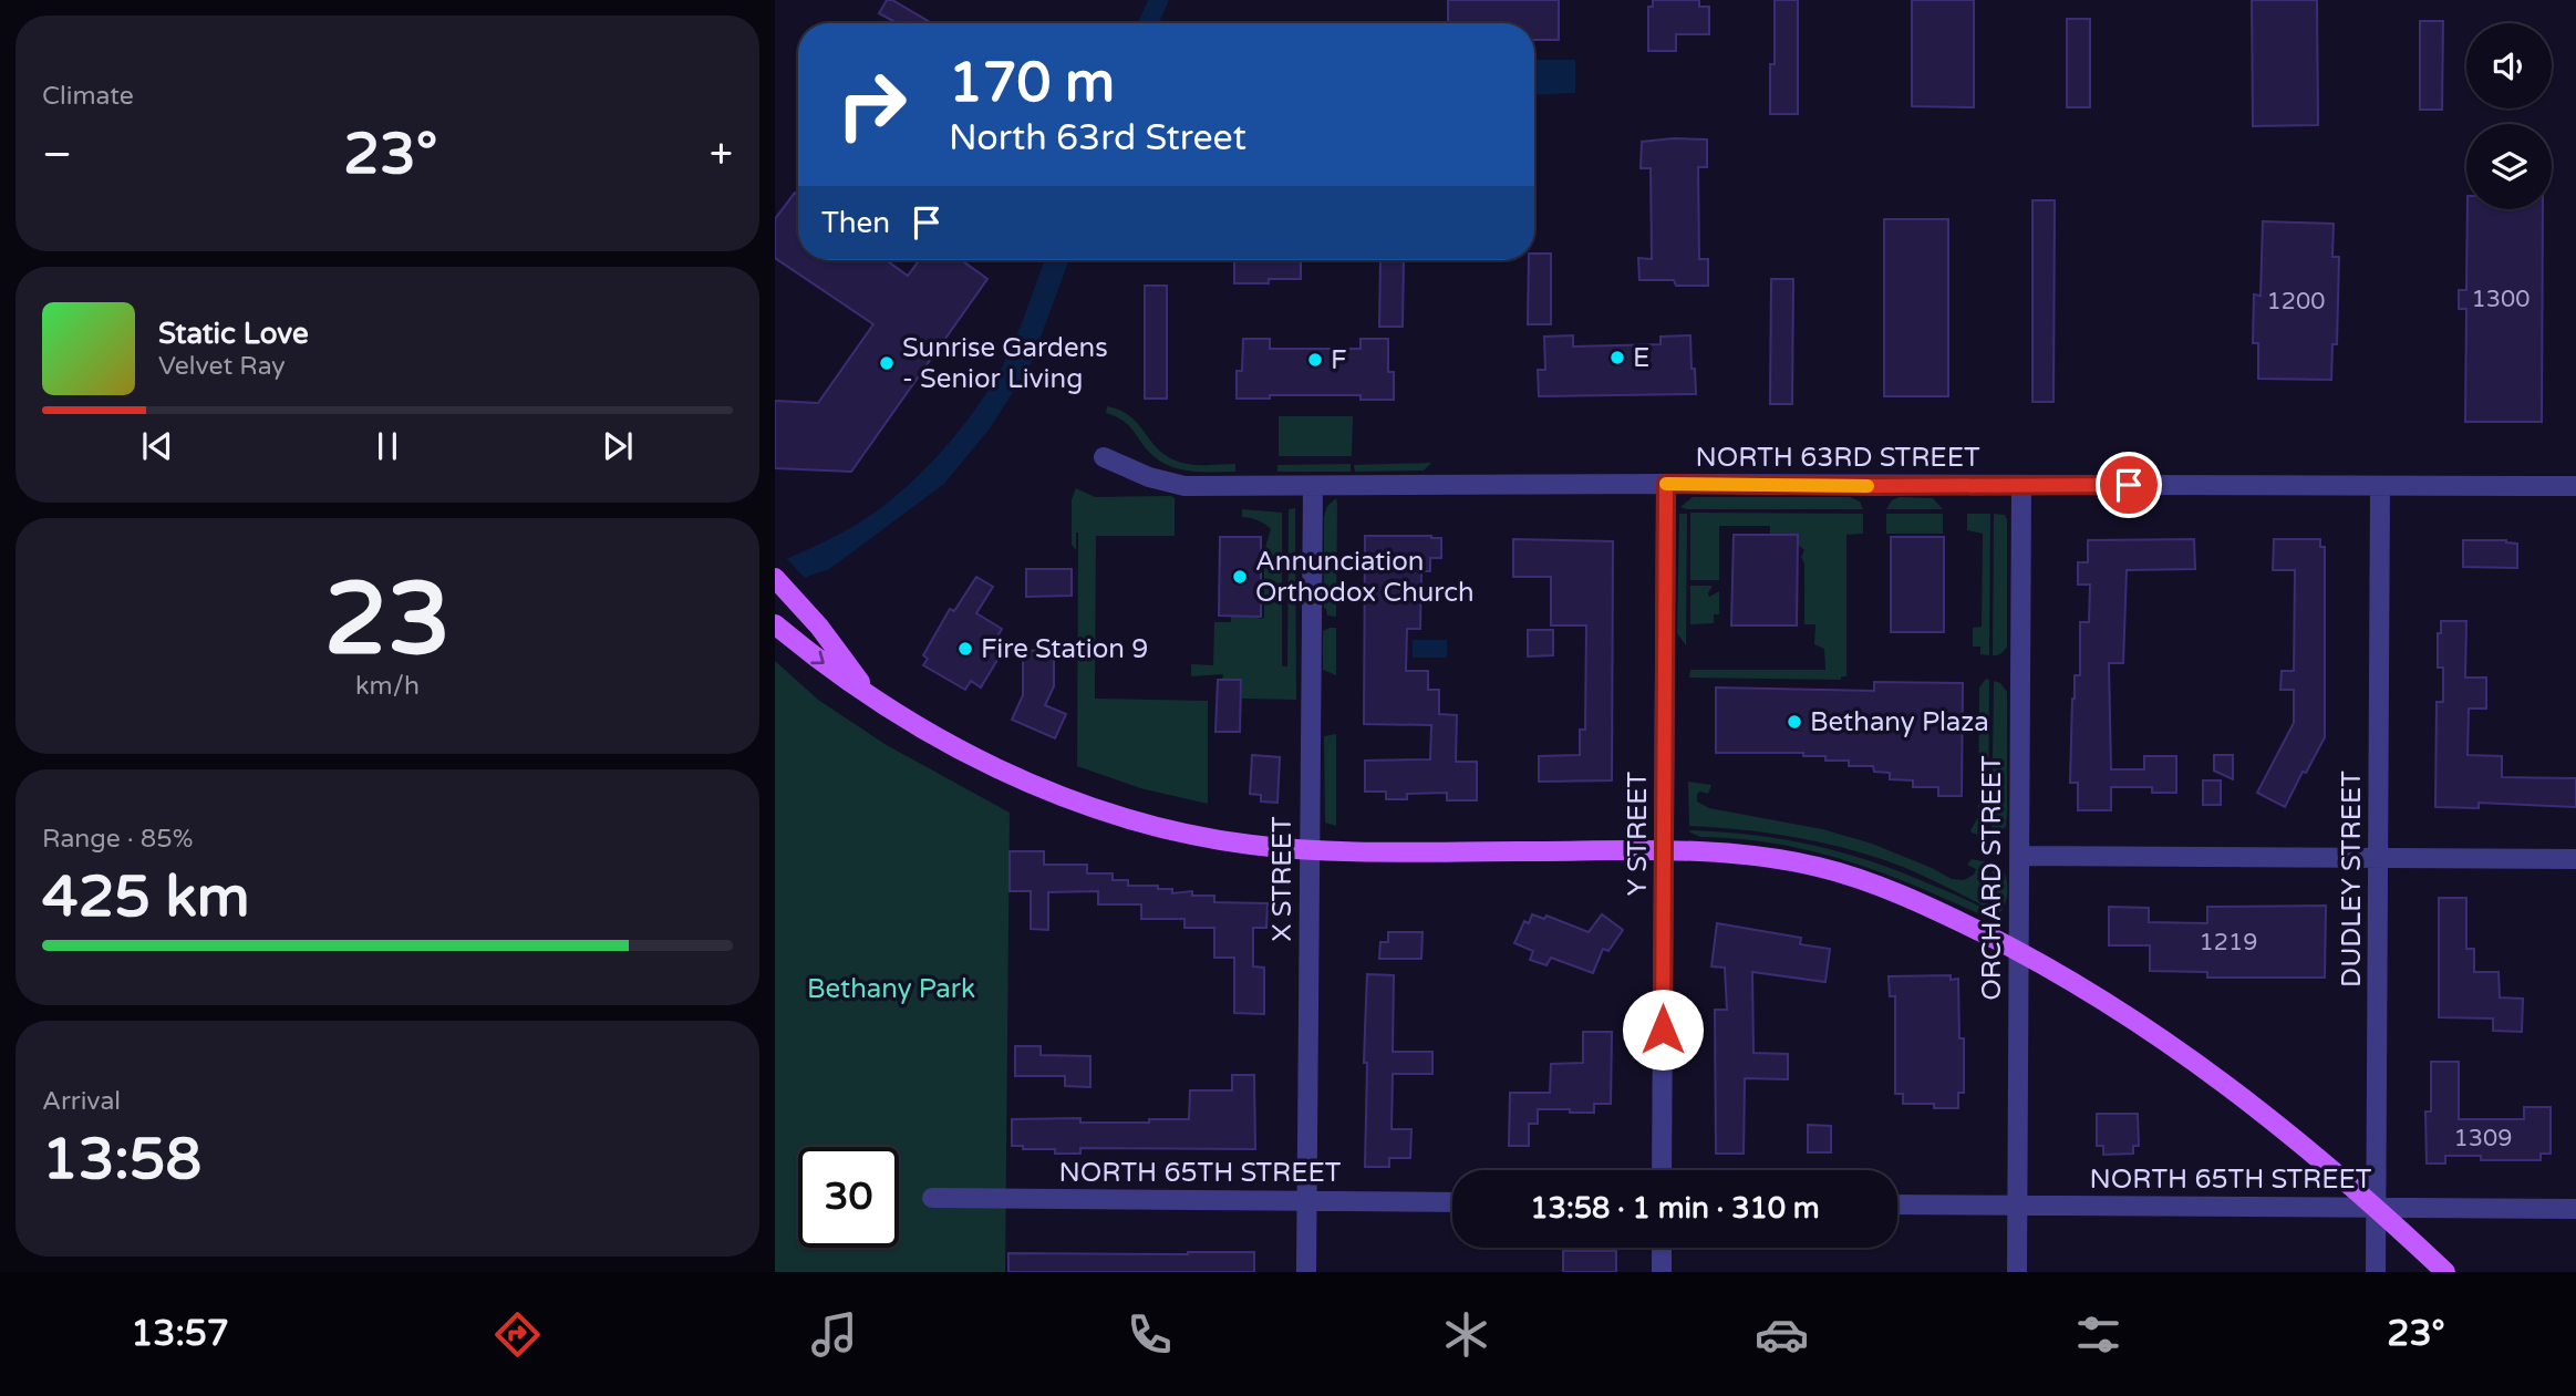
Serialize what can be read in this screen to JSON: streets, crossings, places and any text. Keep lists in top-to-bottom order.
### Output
{
  "streets": {
    "street": [
      "NORTH 63RD STREET",
      "Y STREET",
      "ORCHARD STREET",
      "X STREET",
      "DUDLEY STREET",
      "NORTH 65TH STREET"
    ]
  },
  "crossings": [
    ["NORTH 63RD STREET", "Y STREET"],
    ["NORTH 63RD STREET", "ORCHARD STREET"],
    ["NORTH 63RD STREET", "X STREET"],
    ["NORTH 63RD STREET", "DUDLEY STREET"],
    ["ORCHARD STREET", "NORTH 65TH STREET"],
    ["X STREET", "NORTH 65TH STREET"],
    ["DUDLEY STREET", "NORTH 65TH STREET"]
  ],
  "parks": ["Bethany Park"],
  "places": [
    "E",
    "F",
    "Sunrise Gardens - Senior Living",
    "Annunciation Orthodox Church",
    "Fire Station 9",
    "Bethany Plaza"
  ],
  "house_numbers": [
    "1300",
    "1200",
    "1219",
    "1309"
  ],
  "page": {
    "tile": [
      "Climate",
      ["23", "km/h"],
      ["Range · 85%", "425 km"],
      ["Arrival", "13:58"]
    ],
    "turn": ["170 m", "North 63rd Street"],
    "heat": ["−", "23°", "+"],
    "then": "Then",
    "song": ["Static Love", "Velvet Ray"],
    "limit": "30",
    "trip": "13:58 · 1 min · 310 m",
    "tabs": ["13:57", "23°"]
  }
}
